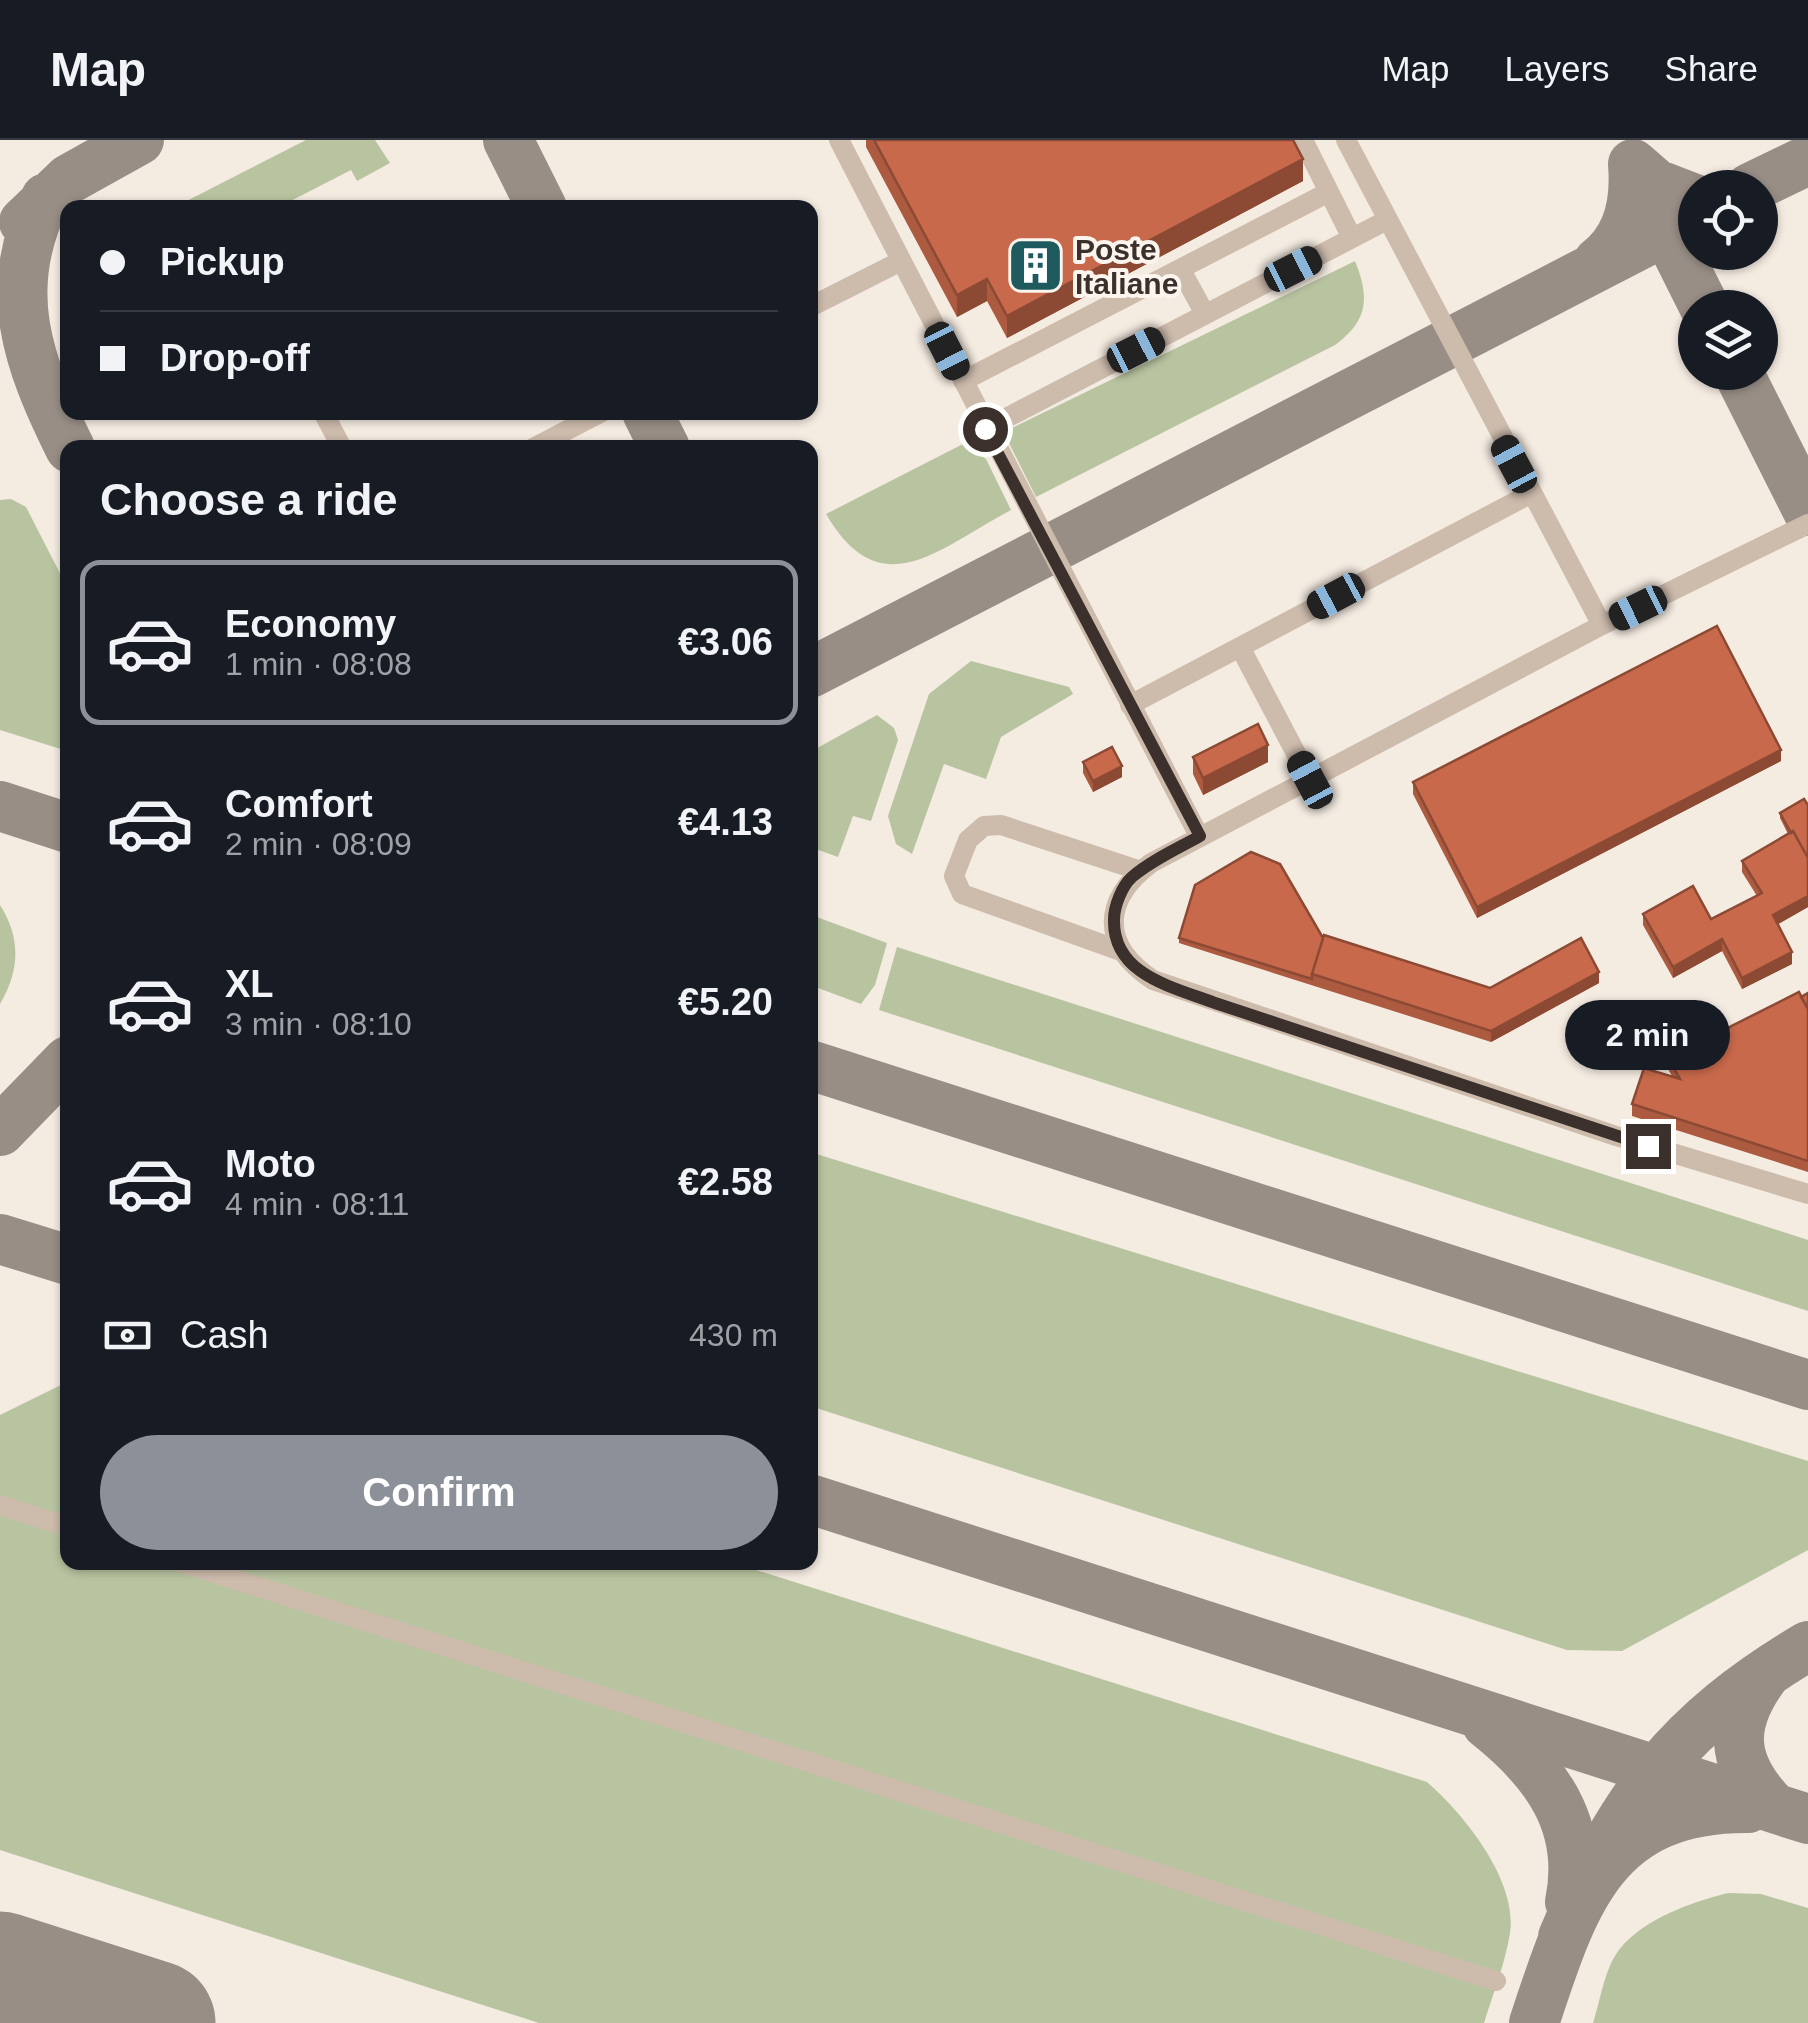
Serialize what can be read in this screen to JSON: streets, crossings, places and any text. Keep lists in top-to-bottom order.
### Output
{
  "places": {
    "building": ["Poste Italiane"]
  },
  "page": {
    "header": "Map",
    "nav": ["Map", "Layers", "Share"],
    "banner": ["Pickup", "Drop-off"],
    "heading": "Choose a ride",
    "list": [
      {
        "name": "Economy",
        "note": "1 min · 08:08",
        "value": "€3.06"
      },
      {
        "name": "Comfort",
        "note": "2 min · 08:09",
        "value": "€4.13"
      },
      {
        "name": "XL",
        "note": "3 min · 08:10",
        "value": "€5.20"
      },
      {
        "name": "Moto",
        "note": "4 min · 08:11",
        "value": "€2.58"
      }
    ],
    "bubble": "2 min",
    "pay": ["Cash", "430 m"],
    "buttons": "Confirm"
  }
}
